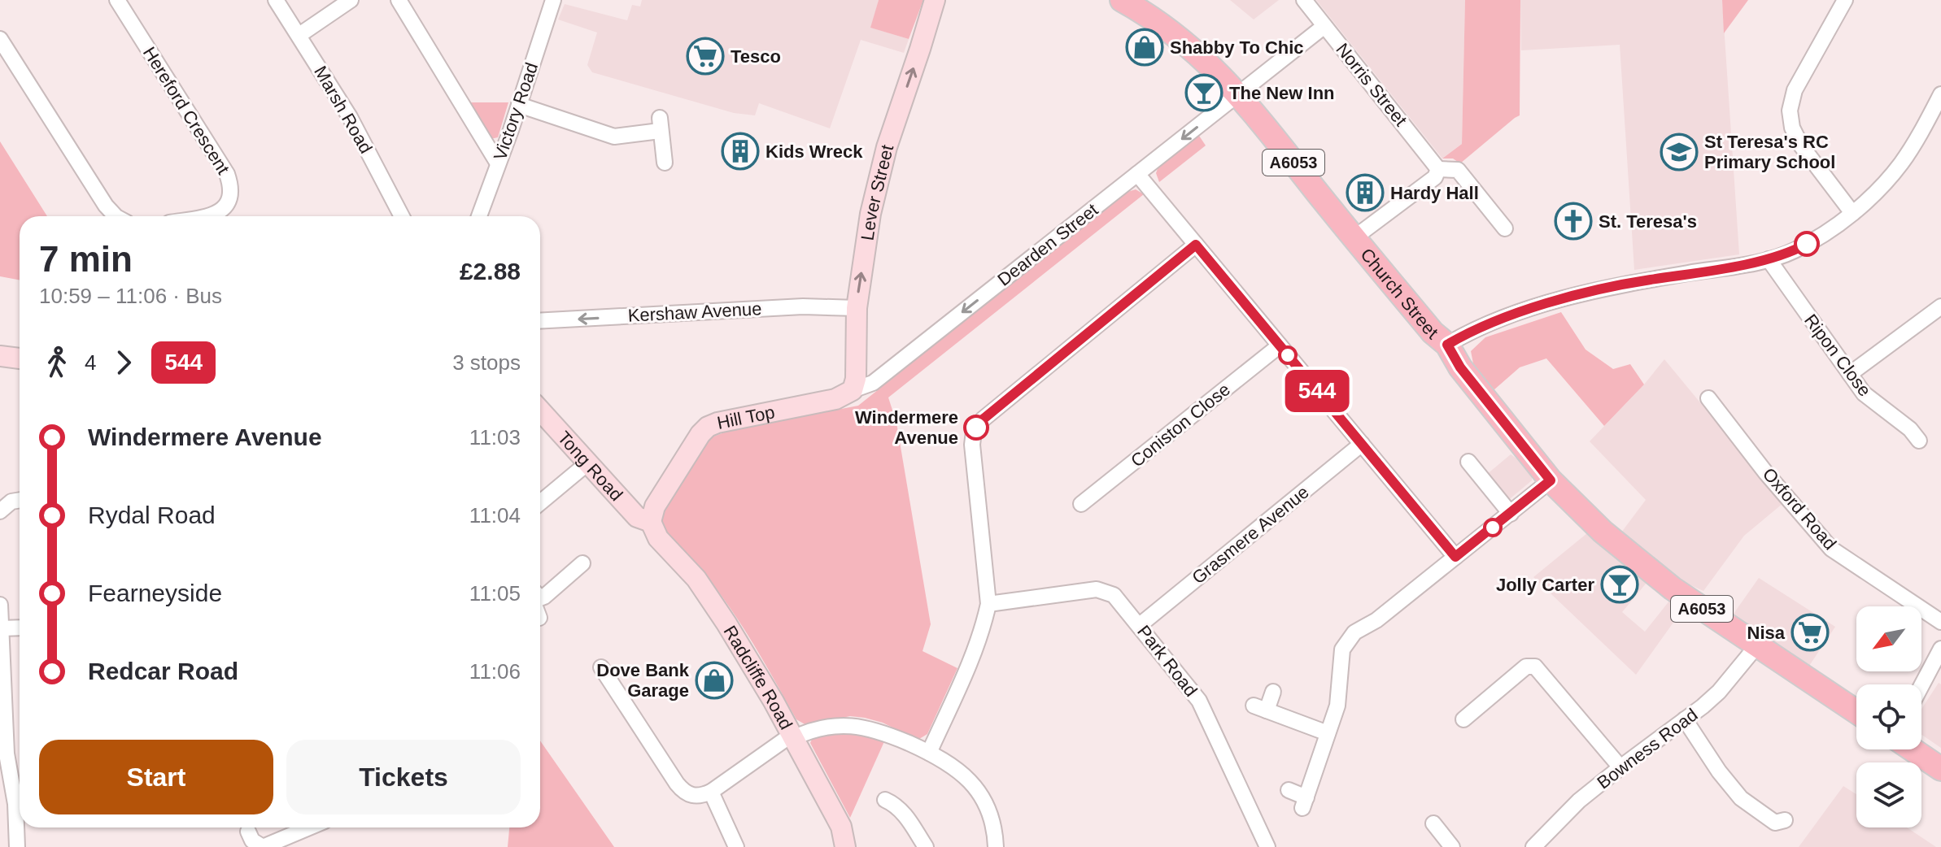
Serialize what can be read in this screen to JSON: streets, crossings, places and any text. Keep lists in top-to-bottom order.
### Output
{
  "streets": {
    "main road": [
      "A6053",
      "Lever Street",
      "Church Street",
      "Hill Top",
      "Tong Road",
      "Radcliffe Road"
    ],
    "street": [
      "Norris Street",
      "Marsh Road",
      "Hereford Crescent",
      "Victory Road",
      "Dearden Street",
      "Kershaw Avenue",
      "Ripon Close",
      "Coniston Close",
      "Oxford Road",
      "Grasmere Avenue",
      "Park Road",
      "Bowness Road"
    ]
  },
  "crossings": [
    ["Norris Street", "Dearden Street"],
    ["Lever Street", "Dearden Street"],
    ["Lever Street", "Kershaw Avenue"],
    ["Lever Street", "Hill Top"],
    ["Dearden Street", "Church Street"],
    ["Dearden Street", "Hill Top"],
    ["Church Street", "Bowness Road"],
    ["Hill Top", "Tong Road"],
    ["Hill Top", "Radcliffe Road"],
    ["Tong Road", "Radcliffe Road"],
    ["Grasmere Avenue", "Park Road"]
  ],
  "one_way": ["Lever Street", "Dearden Street", "Kershaw Avenue"],
  "places": {
    "shop": ["Shabby To Chic", "Dove Bank Garage"],
    "supermarket": ["Tesco", "Nisa"],
    "bar": ["The New Inn", "Jolly Carter"],
    "building": ["Kids Wreck", "Hardy Hall"],
    "school or university": ["St Teresa's RC Primary School"],
    "church": ["St. Teresa's"],
    "other": ["Windermere Avenue"]
  },
  "lines": ["bus line 544"],
  "north": "bottom left",
  "page": {
    "on_map": "544",
    "heading": ["7 min", "10:59 – 11:06 · Bus", "£2.88"],
    "legs": ["4", "544", "3 stops"],
    "list": [
      {
        "name": "Windermere Avenue",
        "value": "11:03"
      },
      {
        "name": "Rydal Road",
        "value": "11:04"
      },
      {
        "name": "Fearneyside",
        "value": "11:05"
      },
      {
        "name": "Redcar Road",
        "value": "11:06"
      }
    ],
    "buttons": ["Start", "Tickets"]
  }
}
